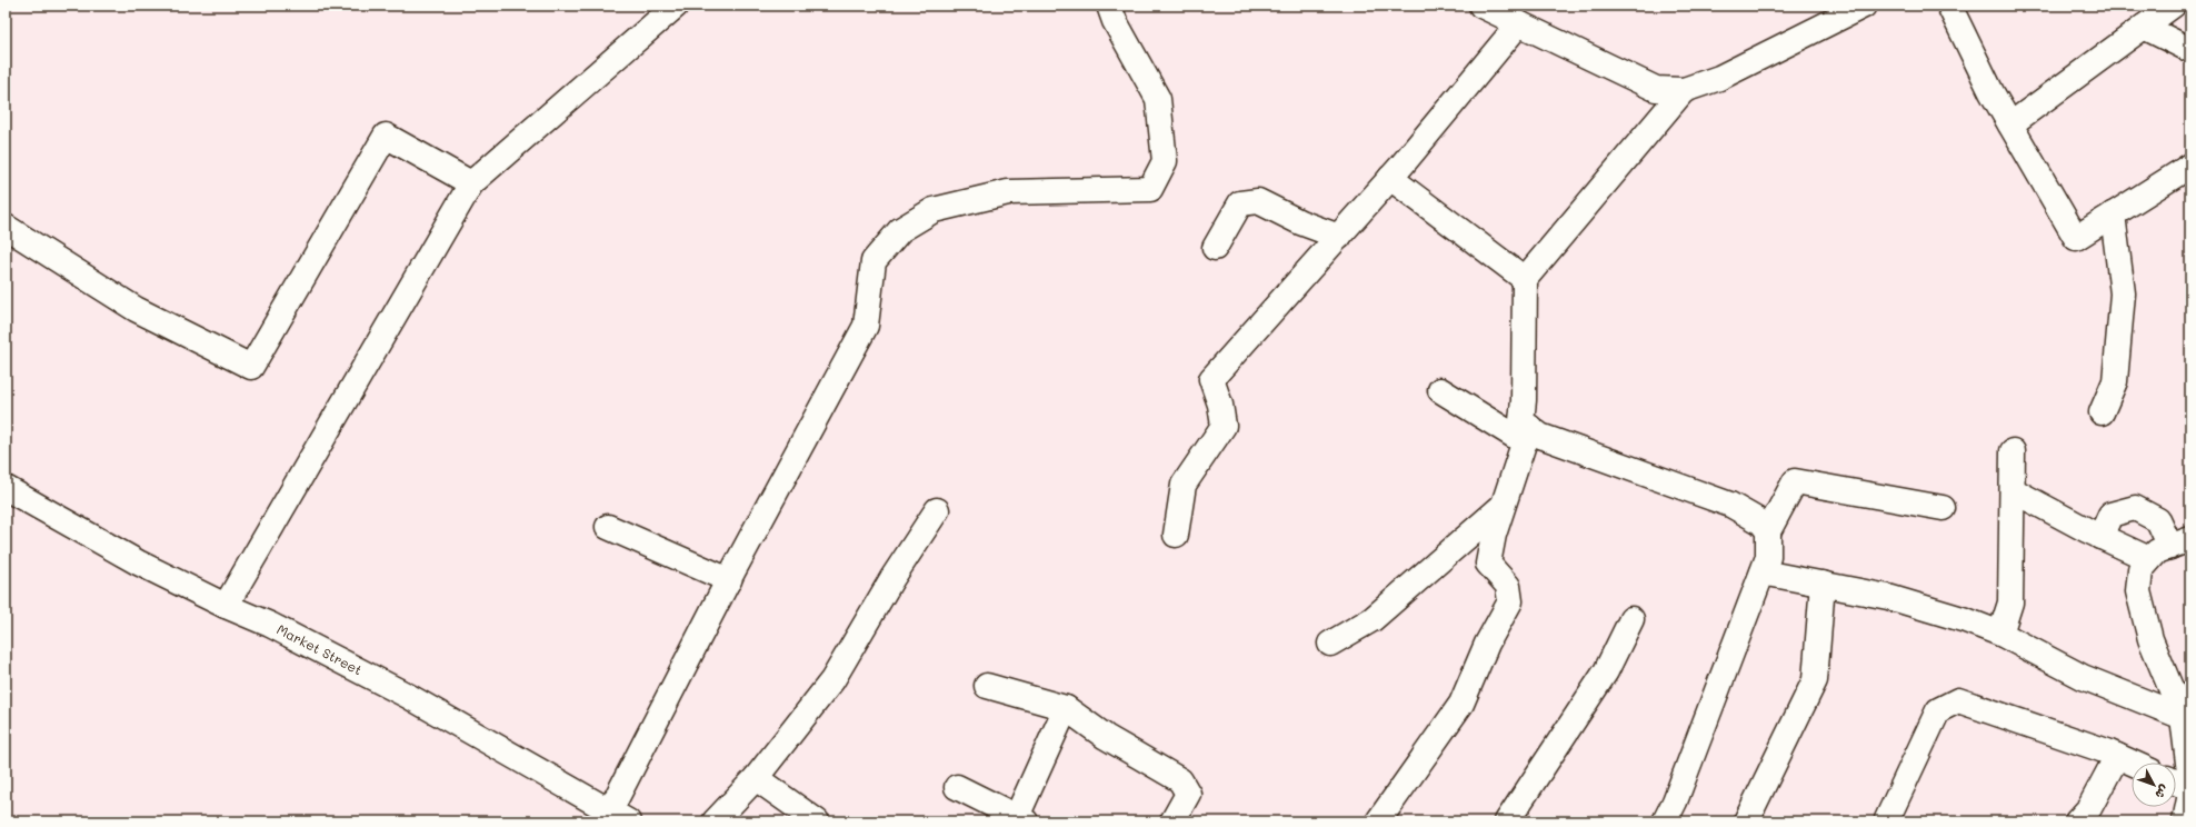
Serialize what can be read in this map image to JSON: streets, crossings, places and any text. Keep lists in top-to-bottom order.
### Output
{
  "streets": {
    "street": ["Market Street"]
  },
  "north": "bottom right"
}
